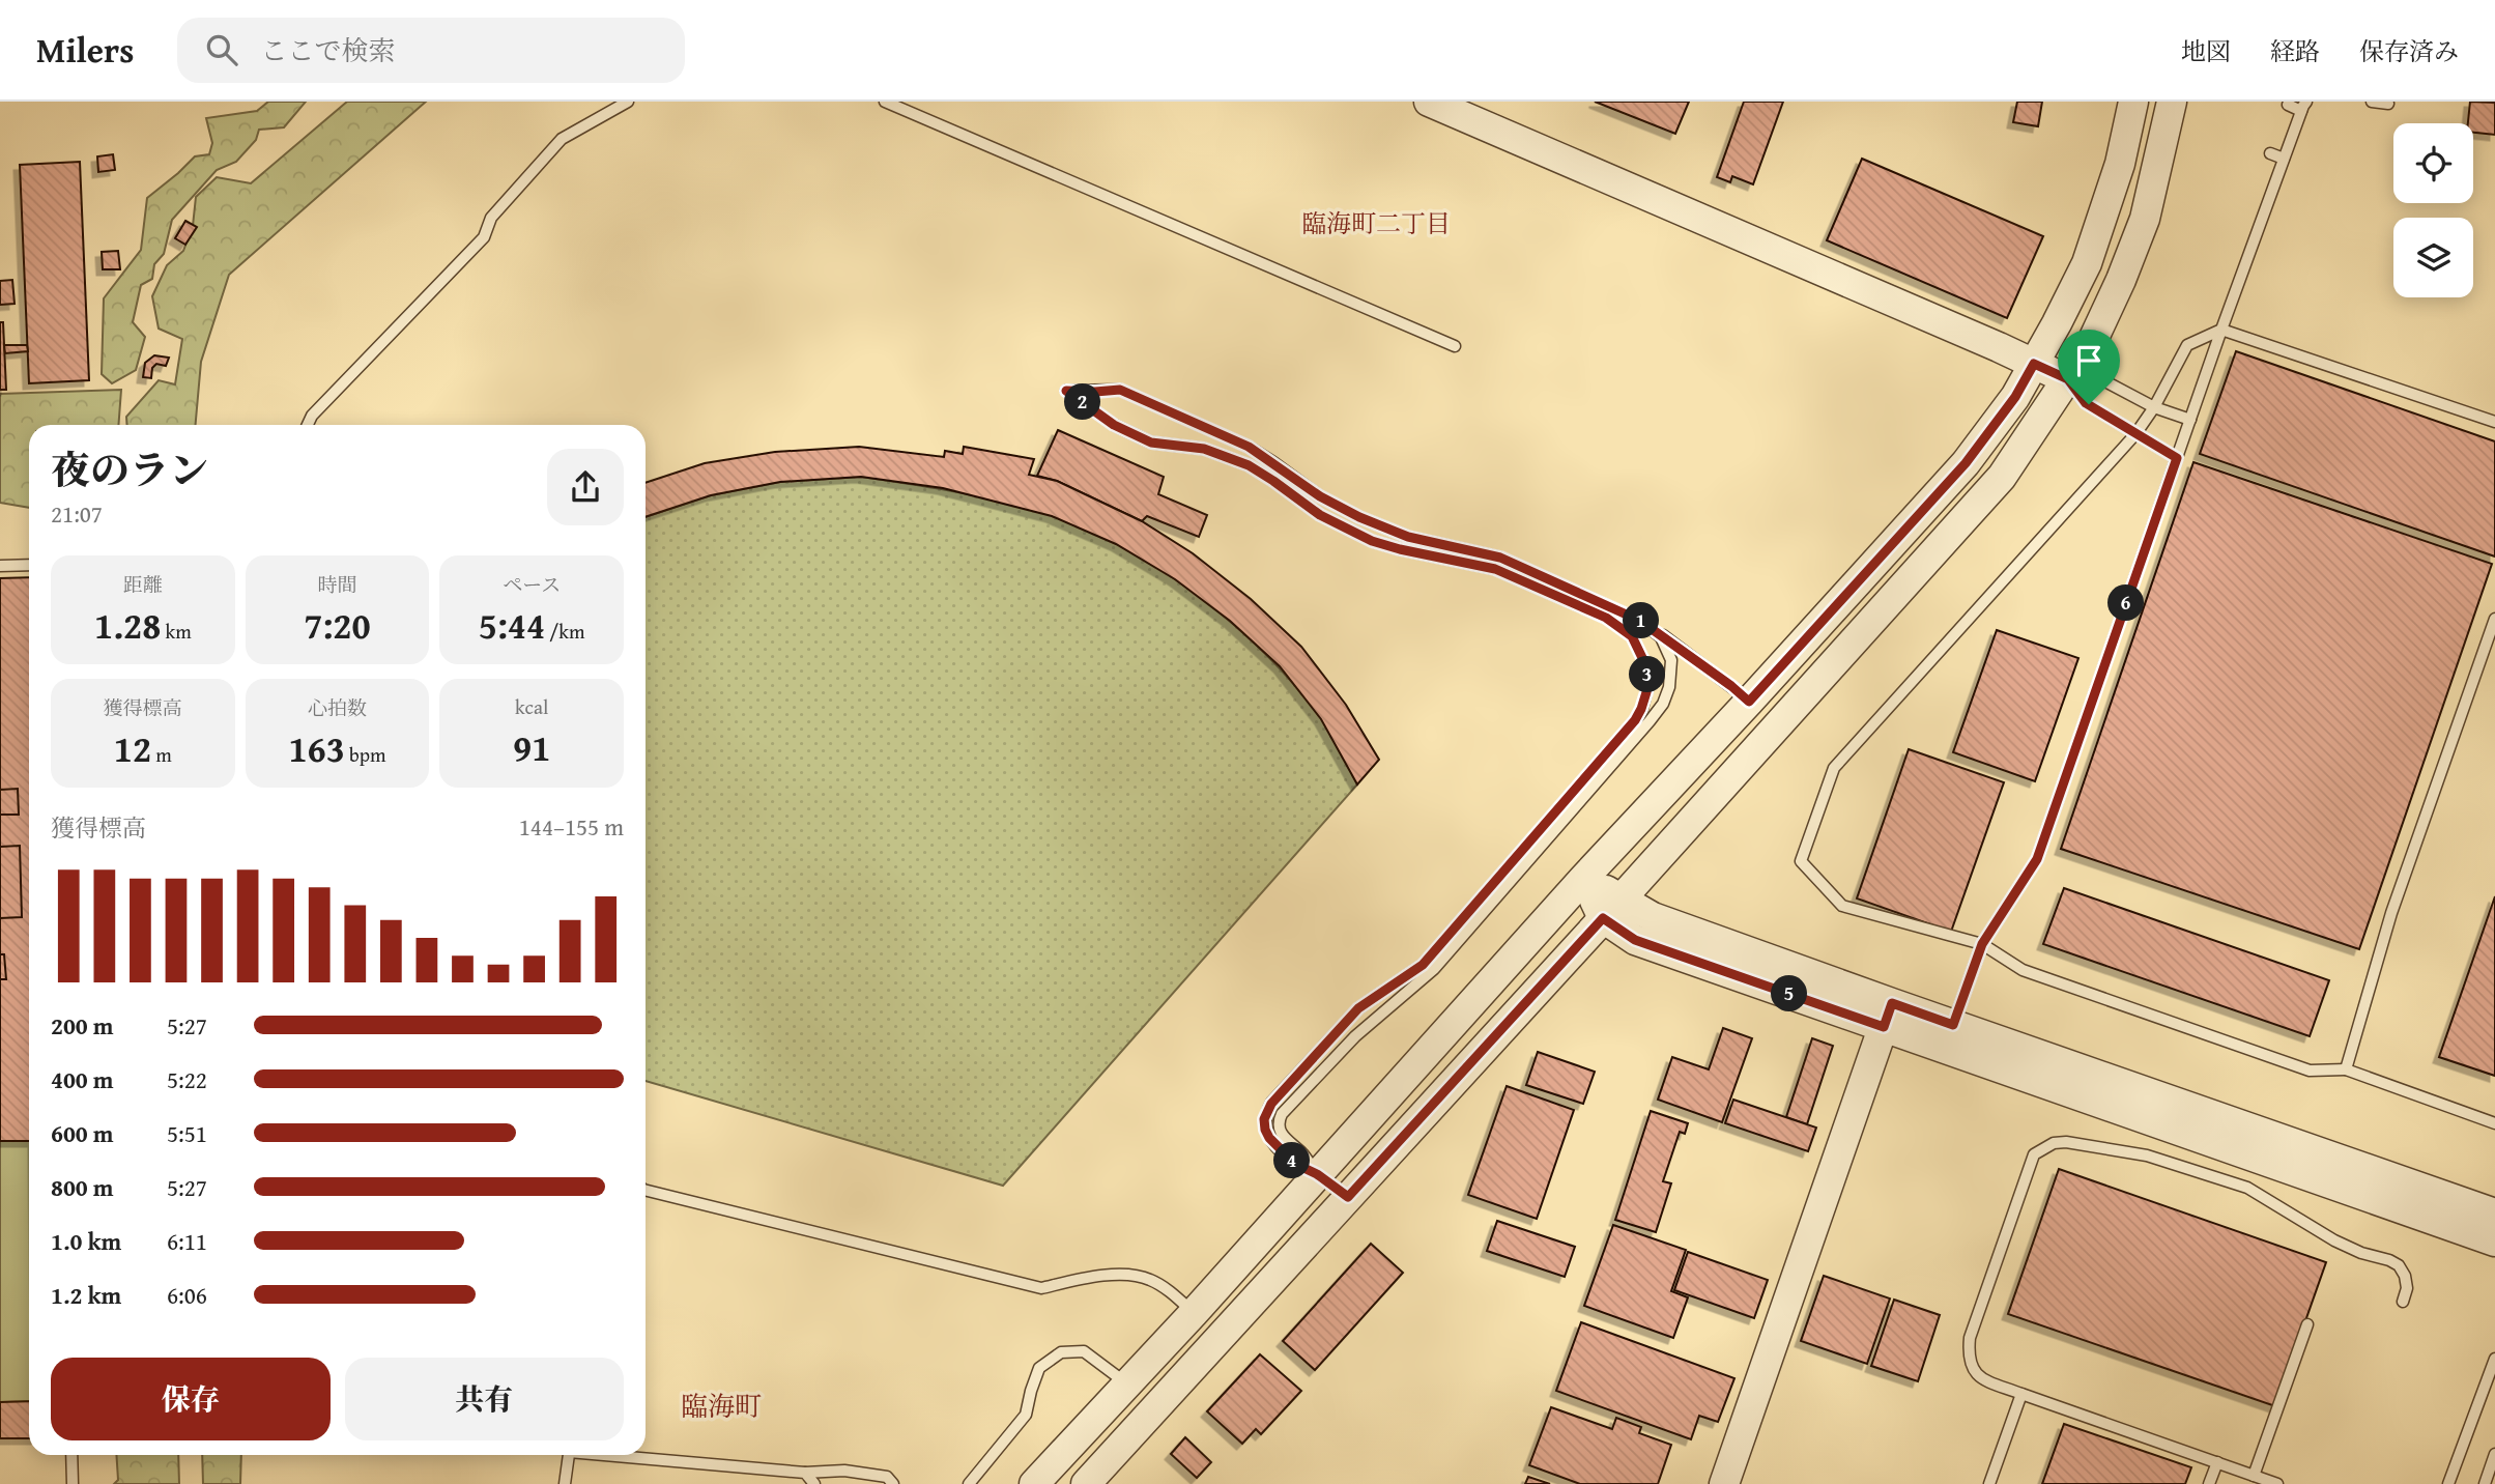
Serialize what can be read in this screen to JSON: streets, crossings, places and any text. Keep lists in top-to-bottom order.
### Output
{
  "districts": ["臨海町二丁目", "臨海町"],
  "page": {
    "header": "Milers",
    "search": "ここで検索",
    "nav": ["地図", "経路", "保存済み"],
    "pins": [
      "2",
      "6",
      "1",
      "3",
      "5",
      "4"
    ],
    "heading": ["夜のラン", "21:07"],
    "stats": [
      ["距離", "1.28 km"],
      ["時間", "7:20"],
      ["ペース", "5:44 /km"],
      ["獲得標高", "12 m"],
      ["心拍数", "163 bpm"],
      ["kcal", "91"]
    ],
    "chart": ["獲得標高", "144–155 m"],
    "list": [
      {
        "name": "200 m",
        "note": "5:27"
      },
      {
        "name": "400 m",
        "note": "5:22"
      },
      {
        "name": "600 m",
        "note": "5:51"
      },
      {
        "name": "800 m",
        "note": "5:27"
      },
      {
        "name": "1.0 km",
        "note": "6:11"
      },
      {
        "name": "1.2 km",
        "note": "6:06"
      }
    ],
    "buttons": ["保存", "共有"]
  }
}
